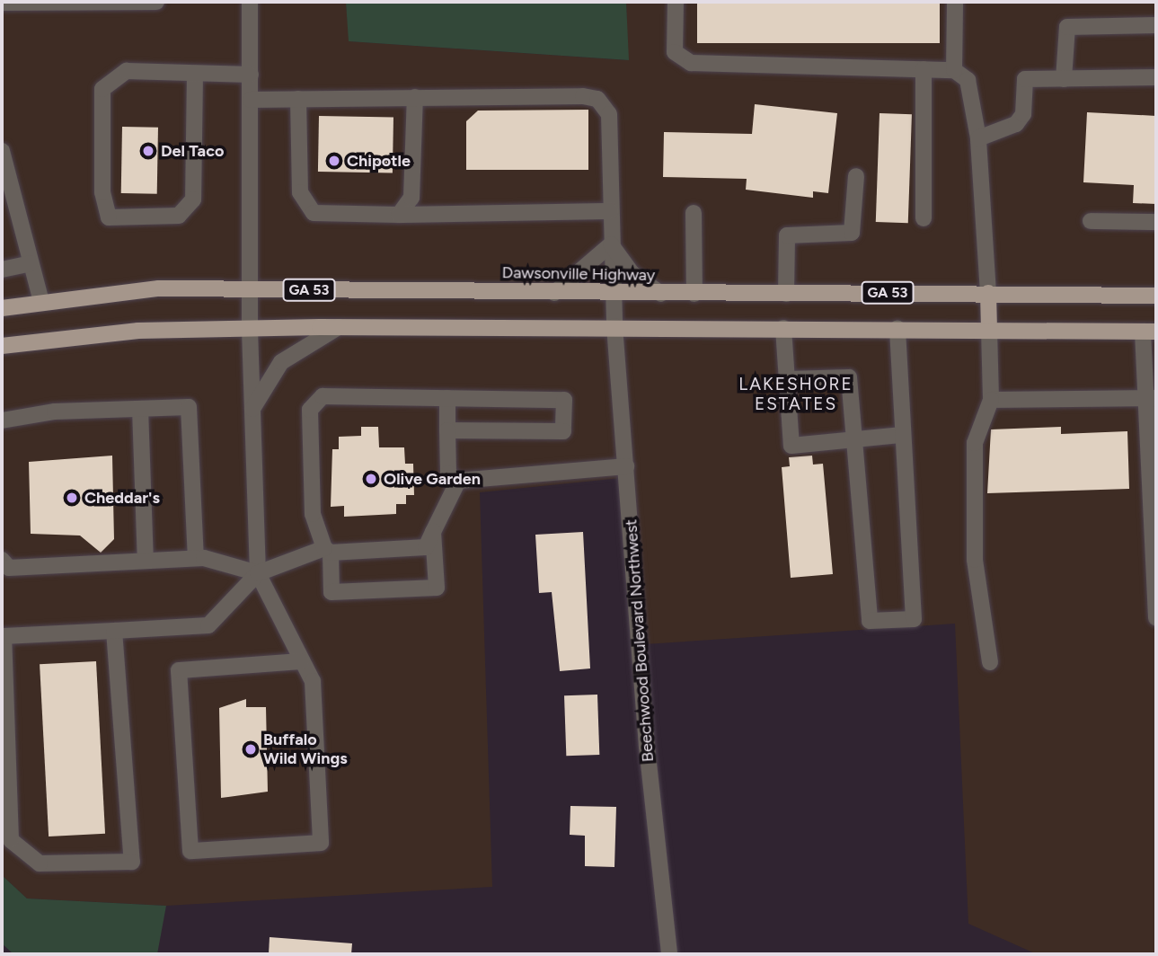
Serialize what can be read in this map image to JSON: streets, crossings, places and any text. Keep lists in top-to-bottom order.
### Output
{
  "streets": {
    "main road": ["Dawsonville Highway", "GA 53"],
    "street": ["Beechwood Boulevard Northwest"]
  },
  "crossings": [
    ["Dawsonville Highway", "Beechwood Boulevard Northwest"]
  ],
  "districts": ["LAKESHORE ESTATES"],
  "places": [
    "Del Taco",
    "Chipotle",
    "Olive Garden",
    "Cheddar's",
    "Buffalo Wild Wings"
  ]
}
